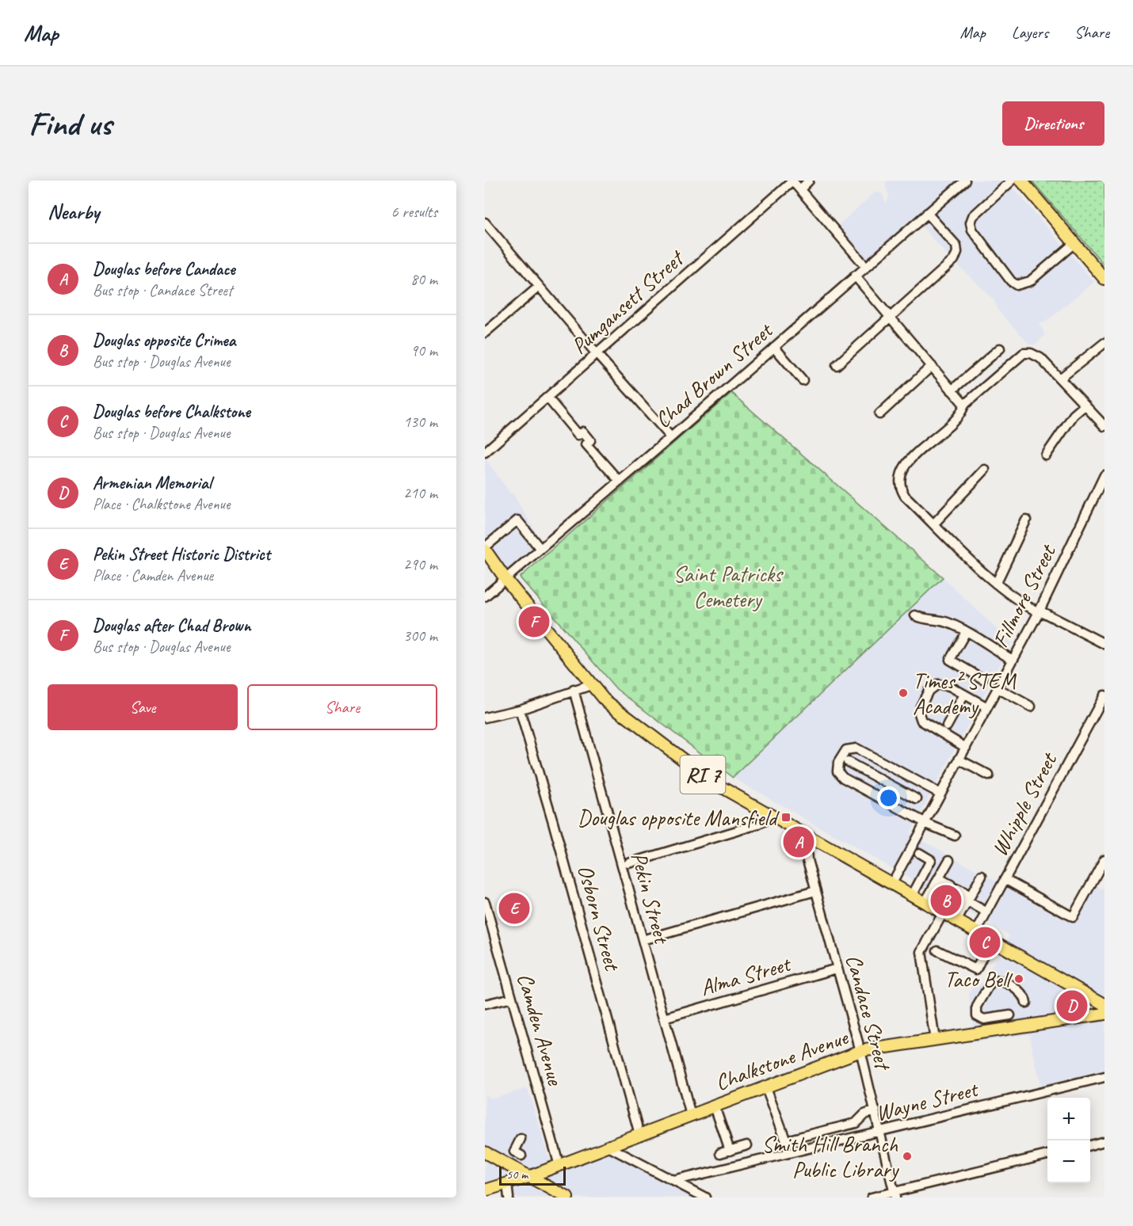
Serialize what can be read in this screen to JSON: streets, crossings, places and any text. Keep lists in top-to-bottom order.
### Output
{
  "streets": {
    "main road": ["RI 7", "Chalkstone Avenue"],
    "street": [
      "Pumgansett Street",
      "Chad Brown Street",
      "Fillmore Street",
      "Whipple Street",
      "Pekin Street",
      "Osborn Street",
      "Alma Street",
      "Candace Street",
      "Camden Avenue",
      "Wayne Street"
    ]
  },
  "crossings": [
    ["Chad Brown Street", "RI 7"],
    ["Fillmore Street", "RI 7"],
    ["RI 7", "Whipple Street"],
    ["RI 7", "Candace Street"],
    ["Pekin Street", "Alma Street"],
    ["Pekin Street", "Chalkstone Avenue"],
    ["Osborn Street", "Chalkstone Avenue"],
    ["Alma Street", "Candace Street"],
    ["Candace Street", "Chalkstone Avenue"],
    ["Candace Street", "Wayne Street"],
    ["Camden Avenue", "Chalkstone Avenue"]
  ],
  "parks": ["Saint Patricks Cemetery"],
  "places": {
    "other": ["Times² STEM Academy", "Taco Bell", "Smith Hill Branch Public Library"],
    "transit": ["Douglas opposite Mansfield"]
  },
  "scale_bar": "50 m",
  "page": {
    "header": "Map",
    "nav": ["Map", "Layers", "Share"],
    "buttons": [
      "Directions",
      ["Save", "Share"]
    ],
    "title": "Find us",
    "heading": ["Nearby", "6 results"],
    "list": [
      {
        "mark": "A",
        "name": "Douglas before Candace",
        "note": "Bus stop · Candace Street",
        "value": "80 m"
      },
      {
        "mark": "B",
        "name": "Douglas opposite Crimea",
        "note": "Bus stop · Douglas Avenue",
        "value": "90 m"
      },
      {
        "mark": "C",
        "name": "Douglas before Chalkstone",
        "note": "Bus stop · Douglas Avenue",
        "value": "130 m"
      },
      {
        "mark": "D",
        "name": "Armenian Memorial",
        "note": "Place · Chalkstone Avenue",
        "value": "210 m"
      },
      {
        "mark": "E",
        "name": "Pekin Street Historic District",
        "note": "Place · Camden Avenue",
        "value": "290 m"
      },
      {
        "mark": "F",
        "name": "Douglas after Chad Brown",
        "note": "Bus stop · Douglas Avenue",
        "value": "300 m"
      }
    ],
    "pins": [
      "F",
      "A",
      "B",
      "E",
      "C",
      "D"
    ],
    "map_buttons": ["+", "−"],
    "scale": "50 m"
  }
}
